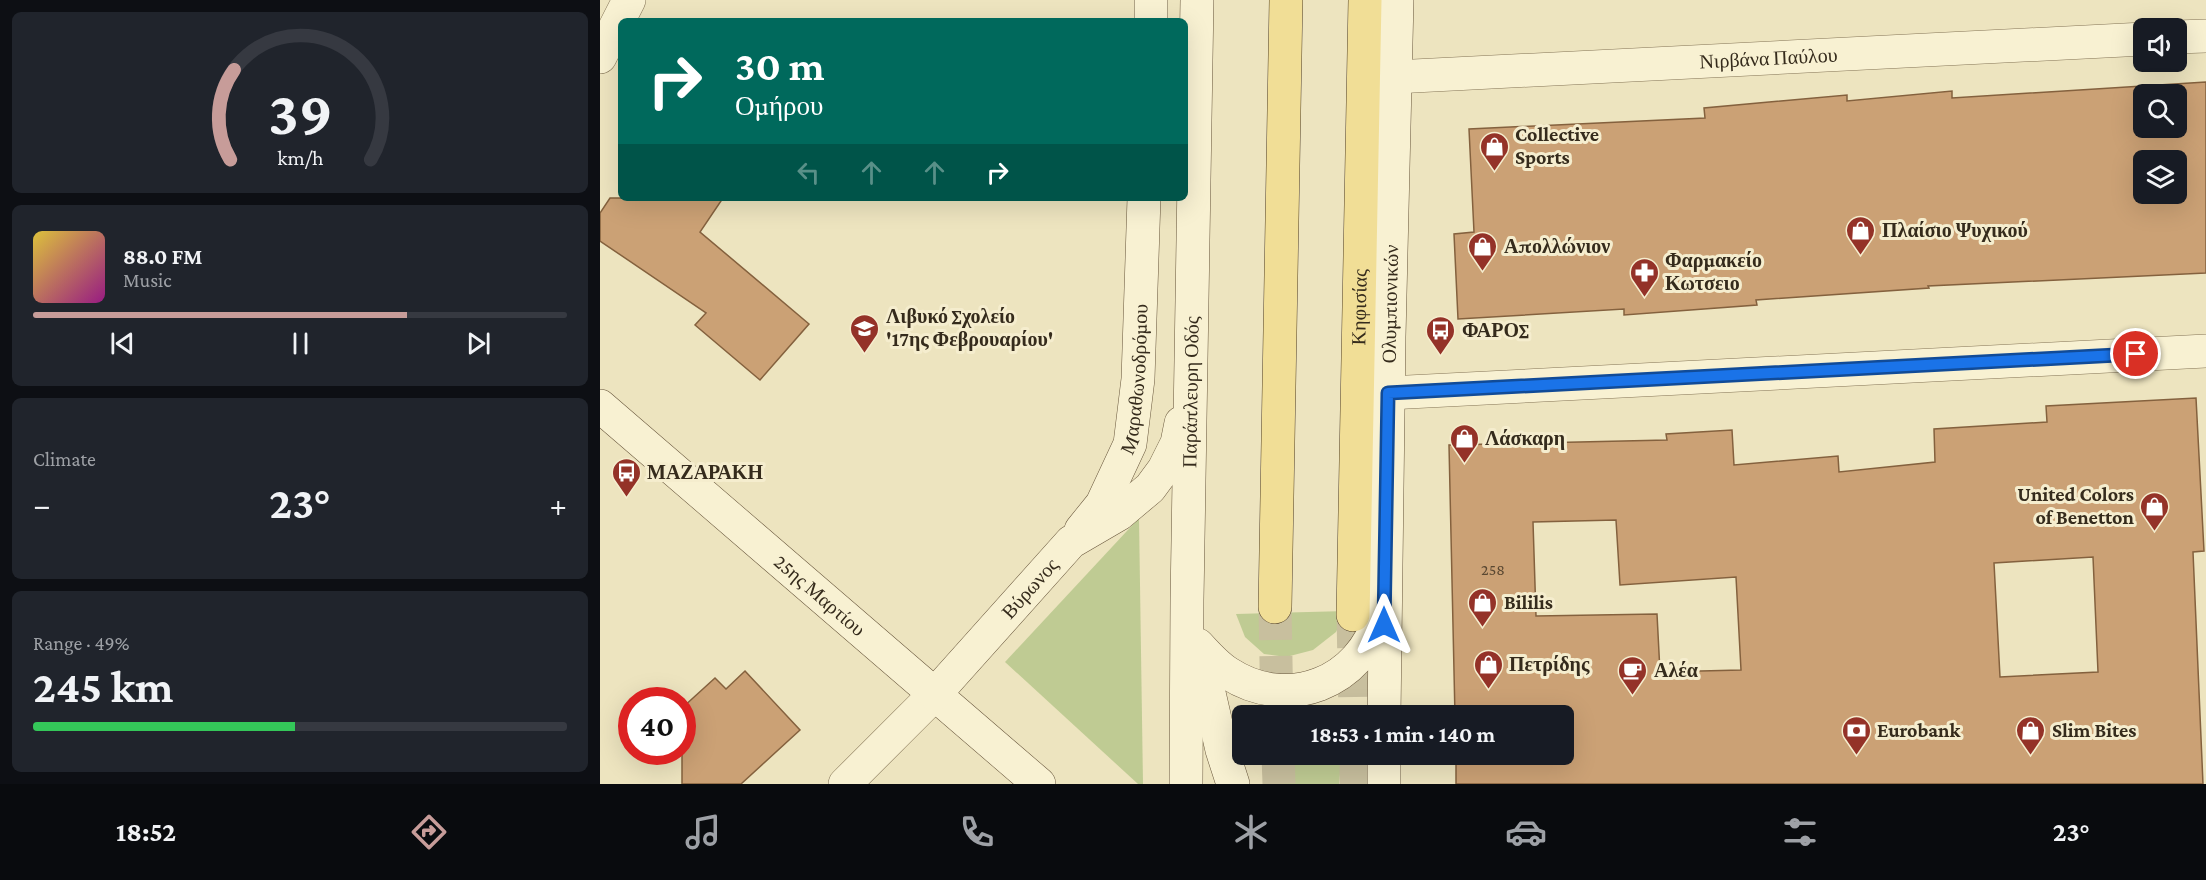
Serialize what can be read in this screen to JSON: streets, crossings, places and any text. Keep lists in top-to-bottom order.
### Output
{
  "streets": {
    "main road": ["Κηφισίας"],
    "street": [
      "Νιρβάνα Παύλου",
      "Ολυμπιονικών",
      "Μαραθωνοδρόμου",
      "Παράπλευρη Οδός",
      "Βύρωνος",
      "25ης Μαρτίου"
    ]
  },
  "crossings": [
    ["Νιρβάνα Παύλου", "Ολυμπιονικών"],
    ["Μαραθωνοδρόμου", "Βύρωνος"],
    ["Παράπλευρη Οδός", "Βύρωνος"],
    ["Βύρωνος", "25ης Μαρτίου"]
  ],
  "places": {
    "shop": [
      "Collective Sports",
      "Πλαίσιο Ψυχικού",
      "Απολλώνιον",
      "Λάσκαρη",
      "United Colors of Benetton",
      "Bililis",
      "Πετρίδης",
      "Slim Bites"
    ],
    "pharmacy": ["Φαρμακείο Κωτσειο"],
    "school or university": ["Λιβυκό Σχολείο '17ης Φεβρουαρίου'"],
    "bus stop": ["ΦΑΡΟΣ", "ΜΑΖΑΡΑΚΗ"],
    "cafe": ["Αλέα"],
    "bank": ["Eurobank"]
  },
  "house_numbers": ["258"],
  "page": {
    "turn": ["30 m", "Ομήρου"],
    "song": ["88.0 FM", "Music"],
    "tile": [
      "Climate",
      ["Range · 49%", "245 km"]
    ],
    "heat": ["−", "23°", "+"],
    "limit": "40",
    "trip": "18:53 · 1 min · 140 m",
    "tabs": ["18:52", "23°"],
    "gauge": ["39", "km/h"]
  }
}
